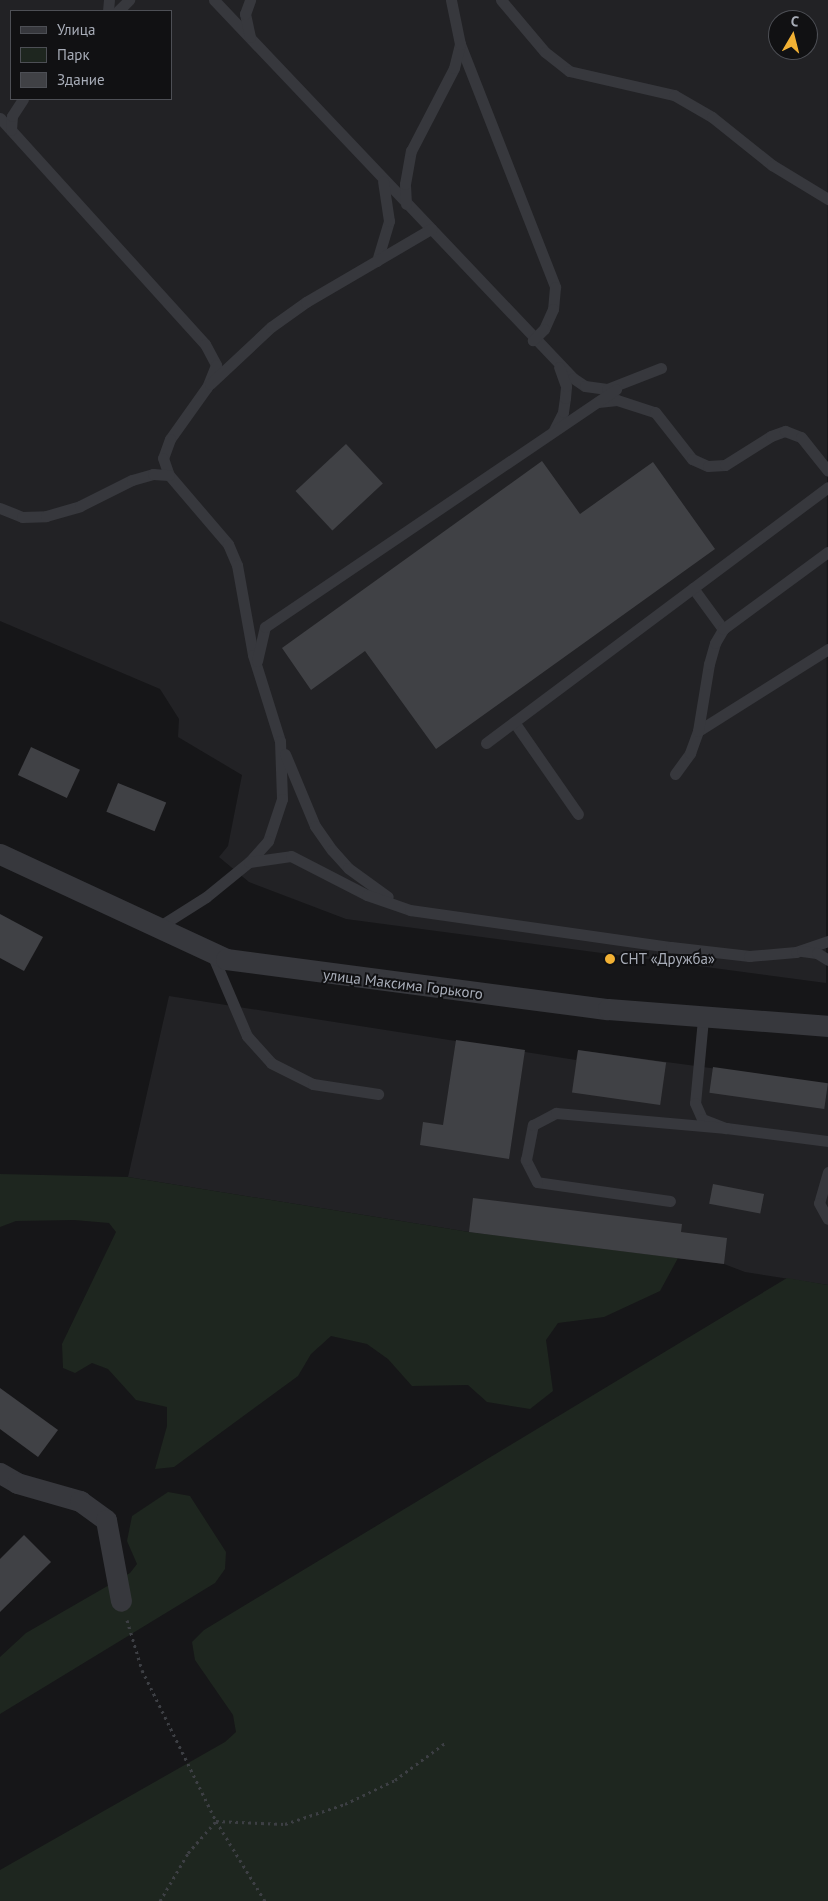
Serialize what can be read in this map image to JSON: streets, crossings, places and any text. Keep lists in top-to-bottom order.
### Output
{
  "streets": {
    "street": ["улица Максима Горького"]
  },
  "places": ["СНТ «Дружба»"],
  "legend": ["Улица", "Парк", "Здание"],
  "north": "top"
}
